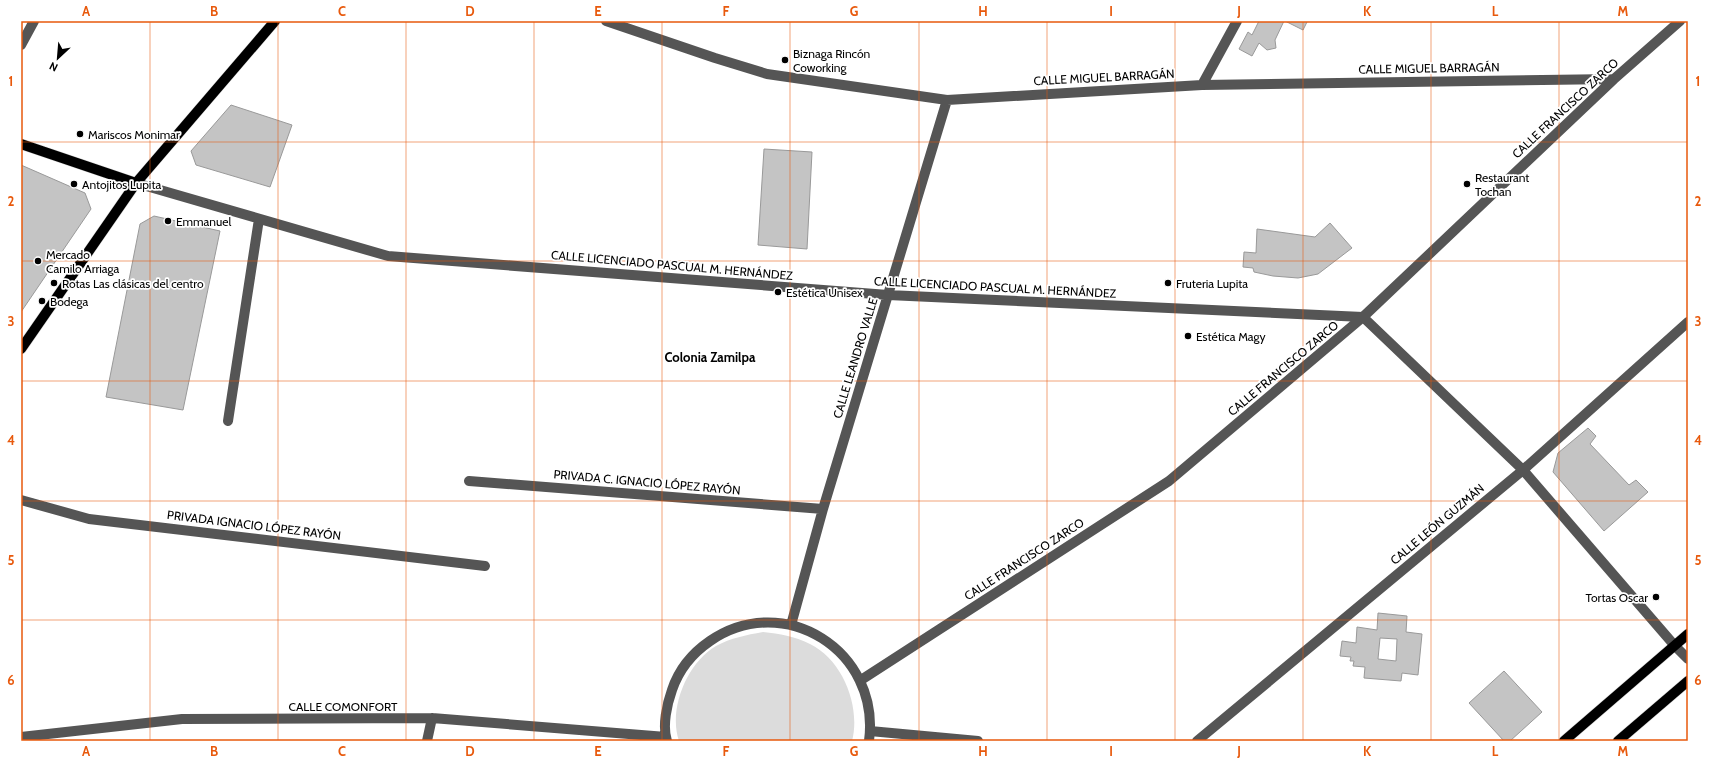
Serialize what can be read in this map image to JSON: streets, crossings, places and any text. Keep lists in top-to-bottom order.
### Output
{
  "streets": {
    "main road": ["CALLE LICENCIADO PASCUAL M. HERNÁNDEZ"],
    "street": [
      "CALLE MIGUEL BARRAGÁN",
      "CALLE FRANCISCO ZARCO",
      "CALLE LEANDRO VALLE",
      "PRIVADA C. IGNACIO LÓPEZ RAYÓN",
      "CALLE LEÓN GUZMÁN",
      "PRIVADA IGNACIO LÓPEZ RAYÓN",
      "CALLE COMONFORT"
    ]
  },
  "crossings": [
    ["CALLE MIGUEL BARRAGÁN", "CALLE FRANCISCO ZARCO"],
    ["CALLE MIGUEL BARRAGÁN", "CALLE LEANDRO VALLE"],
    ["CALLE FRANCISCO ZARCO", "CALLE LICENCIADO PASCUAL M. HERNÁNDEZ"],
    ["CALLE LICENCIADO PASCUAL M. HERNÁNDEZ", "CALLE LEANDRO VALLE"],
    ["CALLE LEANDRO VALLE", "PRIVADA C. IGNACIO LÓPEZ RAYÓN"]
  ],
  "districts": ["Colonia Zamilpa"],
  "places": [
    "Biznaga Rincón Coworking",
    "Mariscos Monimar",
    "Antojitos Lupita",
    "Restaurant Tochan",
    "Emmanuel",
    "Mercado Camilo Arriaga",
    "Rotas Las clásicas del centro",
    "Fruteria Lupita",
    "Estética Unisex",
    "Bodega",
    "Estética Magy",
    "Tortas Oscar"
  ],
  "north": "bottom left",
  "grid": {
    "columns": [
      "A",
      "B",
      "C",
      "D",
      "E",
      "F",
      "G",
      "H",
      "I",
      "J",
      "K",
      "L",
      "M"
    ],
    "rows": [
      "1",
      "2",
      "3",
      "4",
      "5",
      "6"
    ]
  }
}
